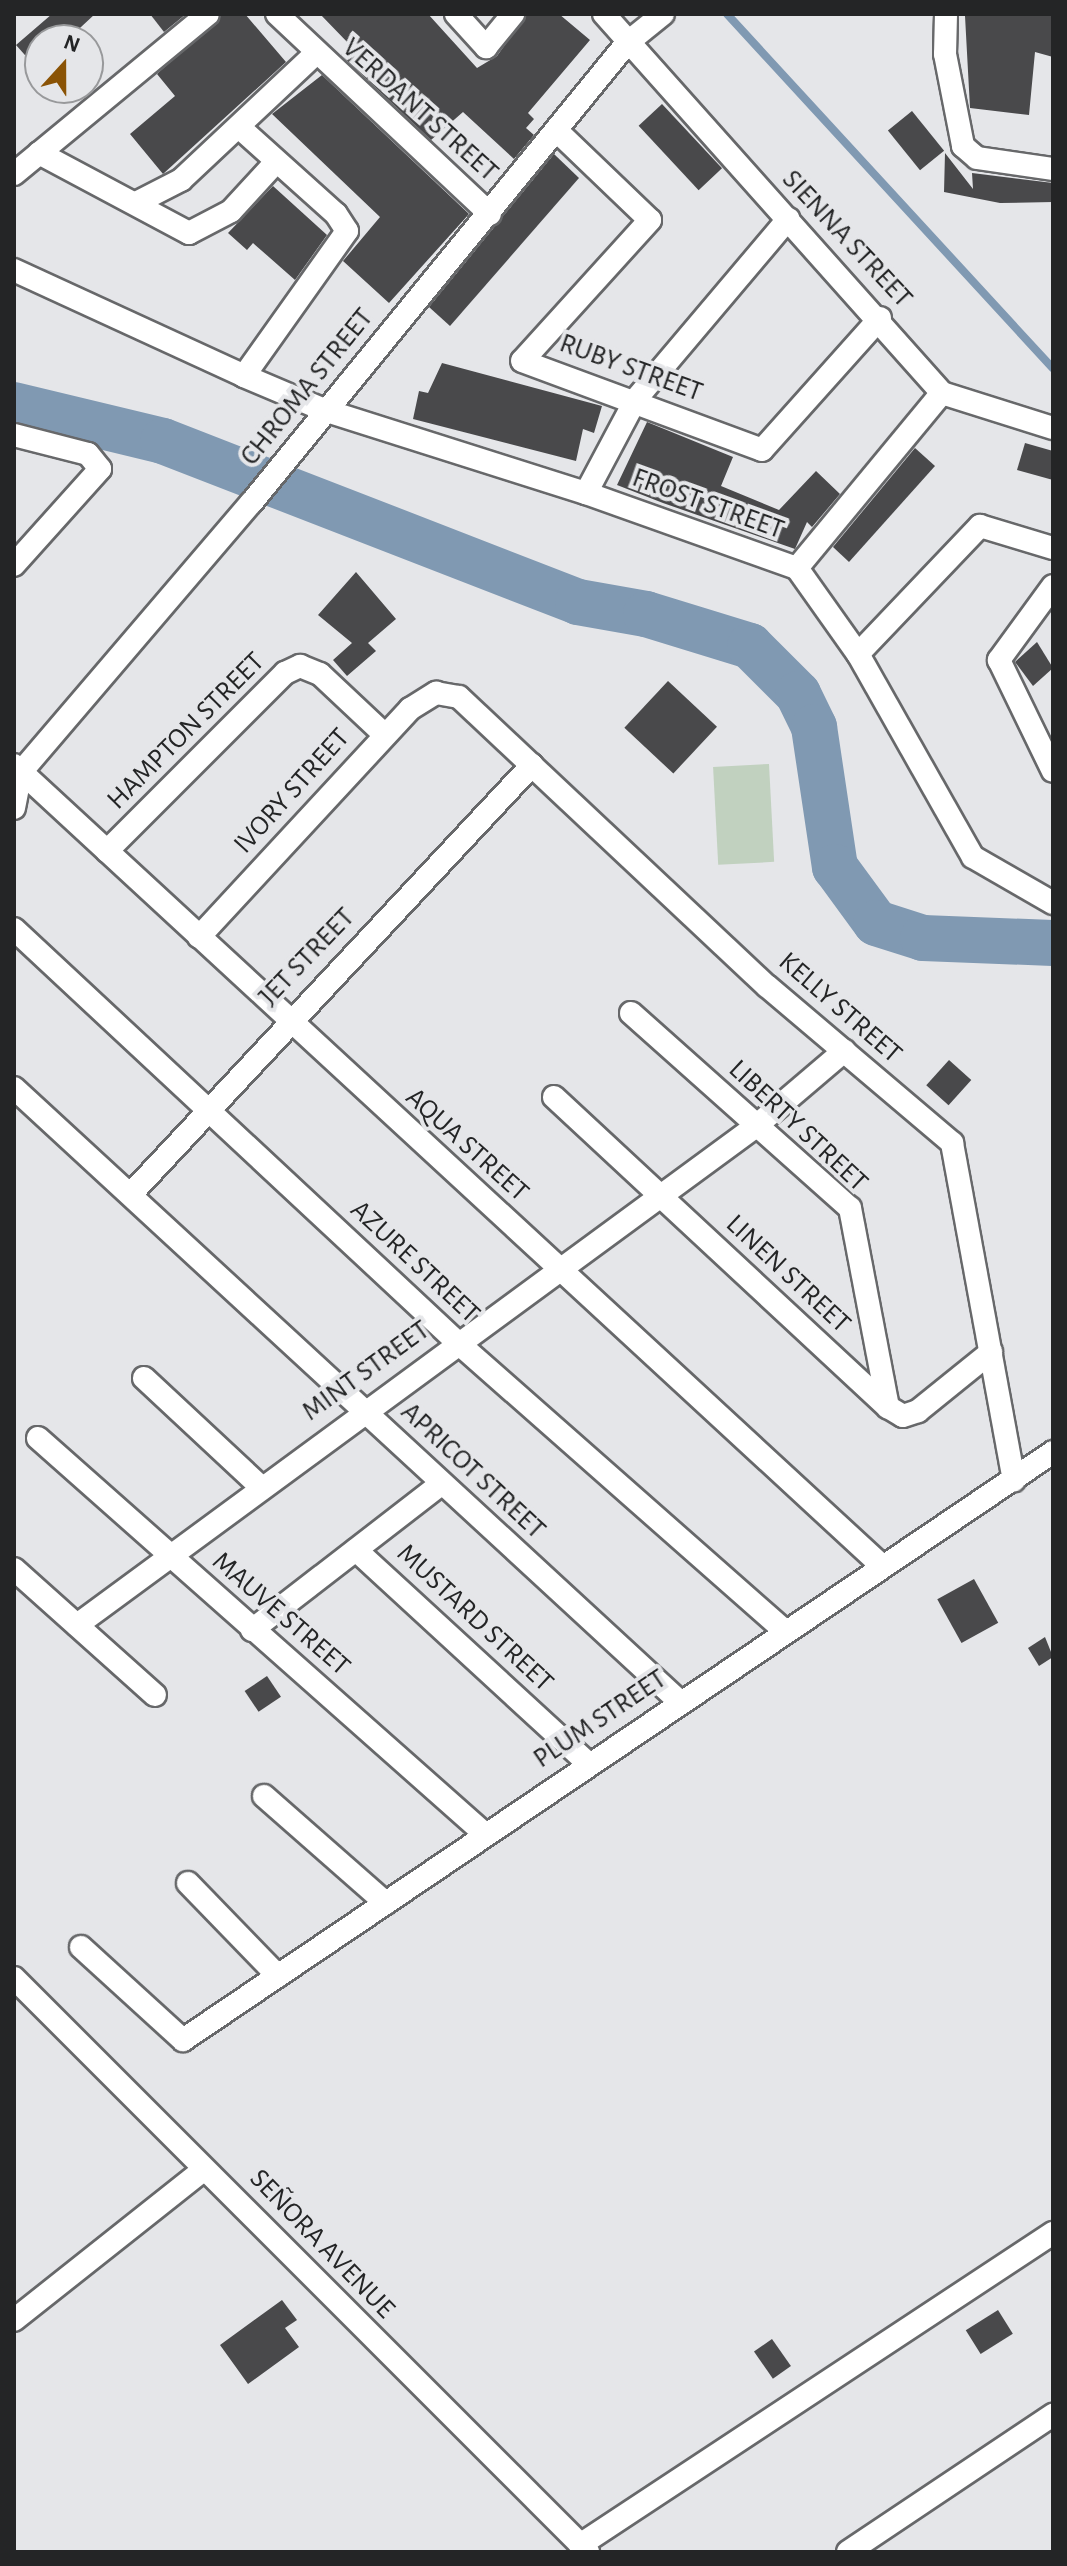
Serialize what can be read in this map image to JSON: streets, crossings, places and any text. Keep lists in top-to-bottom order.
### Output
{
  "streets": {
    "street": [
      "VERDANT STREET",
      "SIENNA STREET",
      "RUBY STREET",
      "CHROMA STREET",
      "FROST STREET",
      "HAMPTON STREET",
      "IVORY STREET",
      "JET STREET",
      "KELLY STREET",
      "LIBERTY STREET",
      "AQUA STREET",
      "AZURE STREET",
      "LINEN STREET",
      "MINT STREET",
      "APRICOT STREET",
      "MAUVE STREET",
      "MUSTARD STREET",
      "PLUM STREET",
      "SEÑORA AVENUE"
    ]
  },
  "crossings": [
    ["VERDANT STREET", "CHROMA STREET"],
    ["SIENNA STREET", "RUBY STREET"],
    ["SIENNA STREET", "CHROMA STREET"],
    ["RUBY STREET", "CHROMA STREET"],
    ["CHROMA STREET", "FROST STREET"],
    ["CHROMA STREET", "AQUA STREET"],
    ["HAMPTON STREET", "IVORY STREET"],
    ["HAMPTON STREET", "AQUA STREET"],
    ["IVORY STREET", "KELLY STREET"],
    ["IVORY STREET", "AQUA STREET"],
    ["JET STREET", "KELLY STREET"],
    ["JET STREET", "AQUA STREET"],
    ["JET STREET", "AZURE STREET"],
    ["JET STREET", "APRICOT STREET"],
    ["KELLY STREET", "MINT STREET"],
    ["KELLY STREET", "PLUM STREET"],
    ["LIBERTY STREET", "LINEN STREET"],
    ["LIBERTY STREET", "MINT STREET"],
    ["AQUA STREET", "MINT STREET"],
    ["AQUA STREET", "PLUM STREET"],
    ["AZURE STREET", "MINT STREET"],
    ["AZURE STREET", "PLUM STREET"],
    ["LINEN STREET", "MINT STREET"],
    ["MINT STREET", "APRICOT STREET"],
    ["MINT STREET", "MAUVE STREET"],
    ["APRICOT STREET", "MUSTARD STREET"],
    ["APRICOT STREET", "PLUM STREET"],
    ["MAUVE STREET", "MUSTARD STREET"],
    ["MAUVE STREET", "PLUM STREET"],
    ["MUSTARD STREET", "PLUM STREET"]
  ],
  "north": "top"
}
